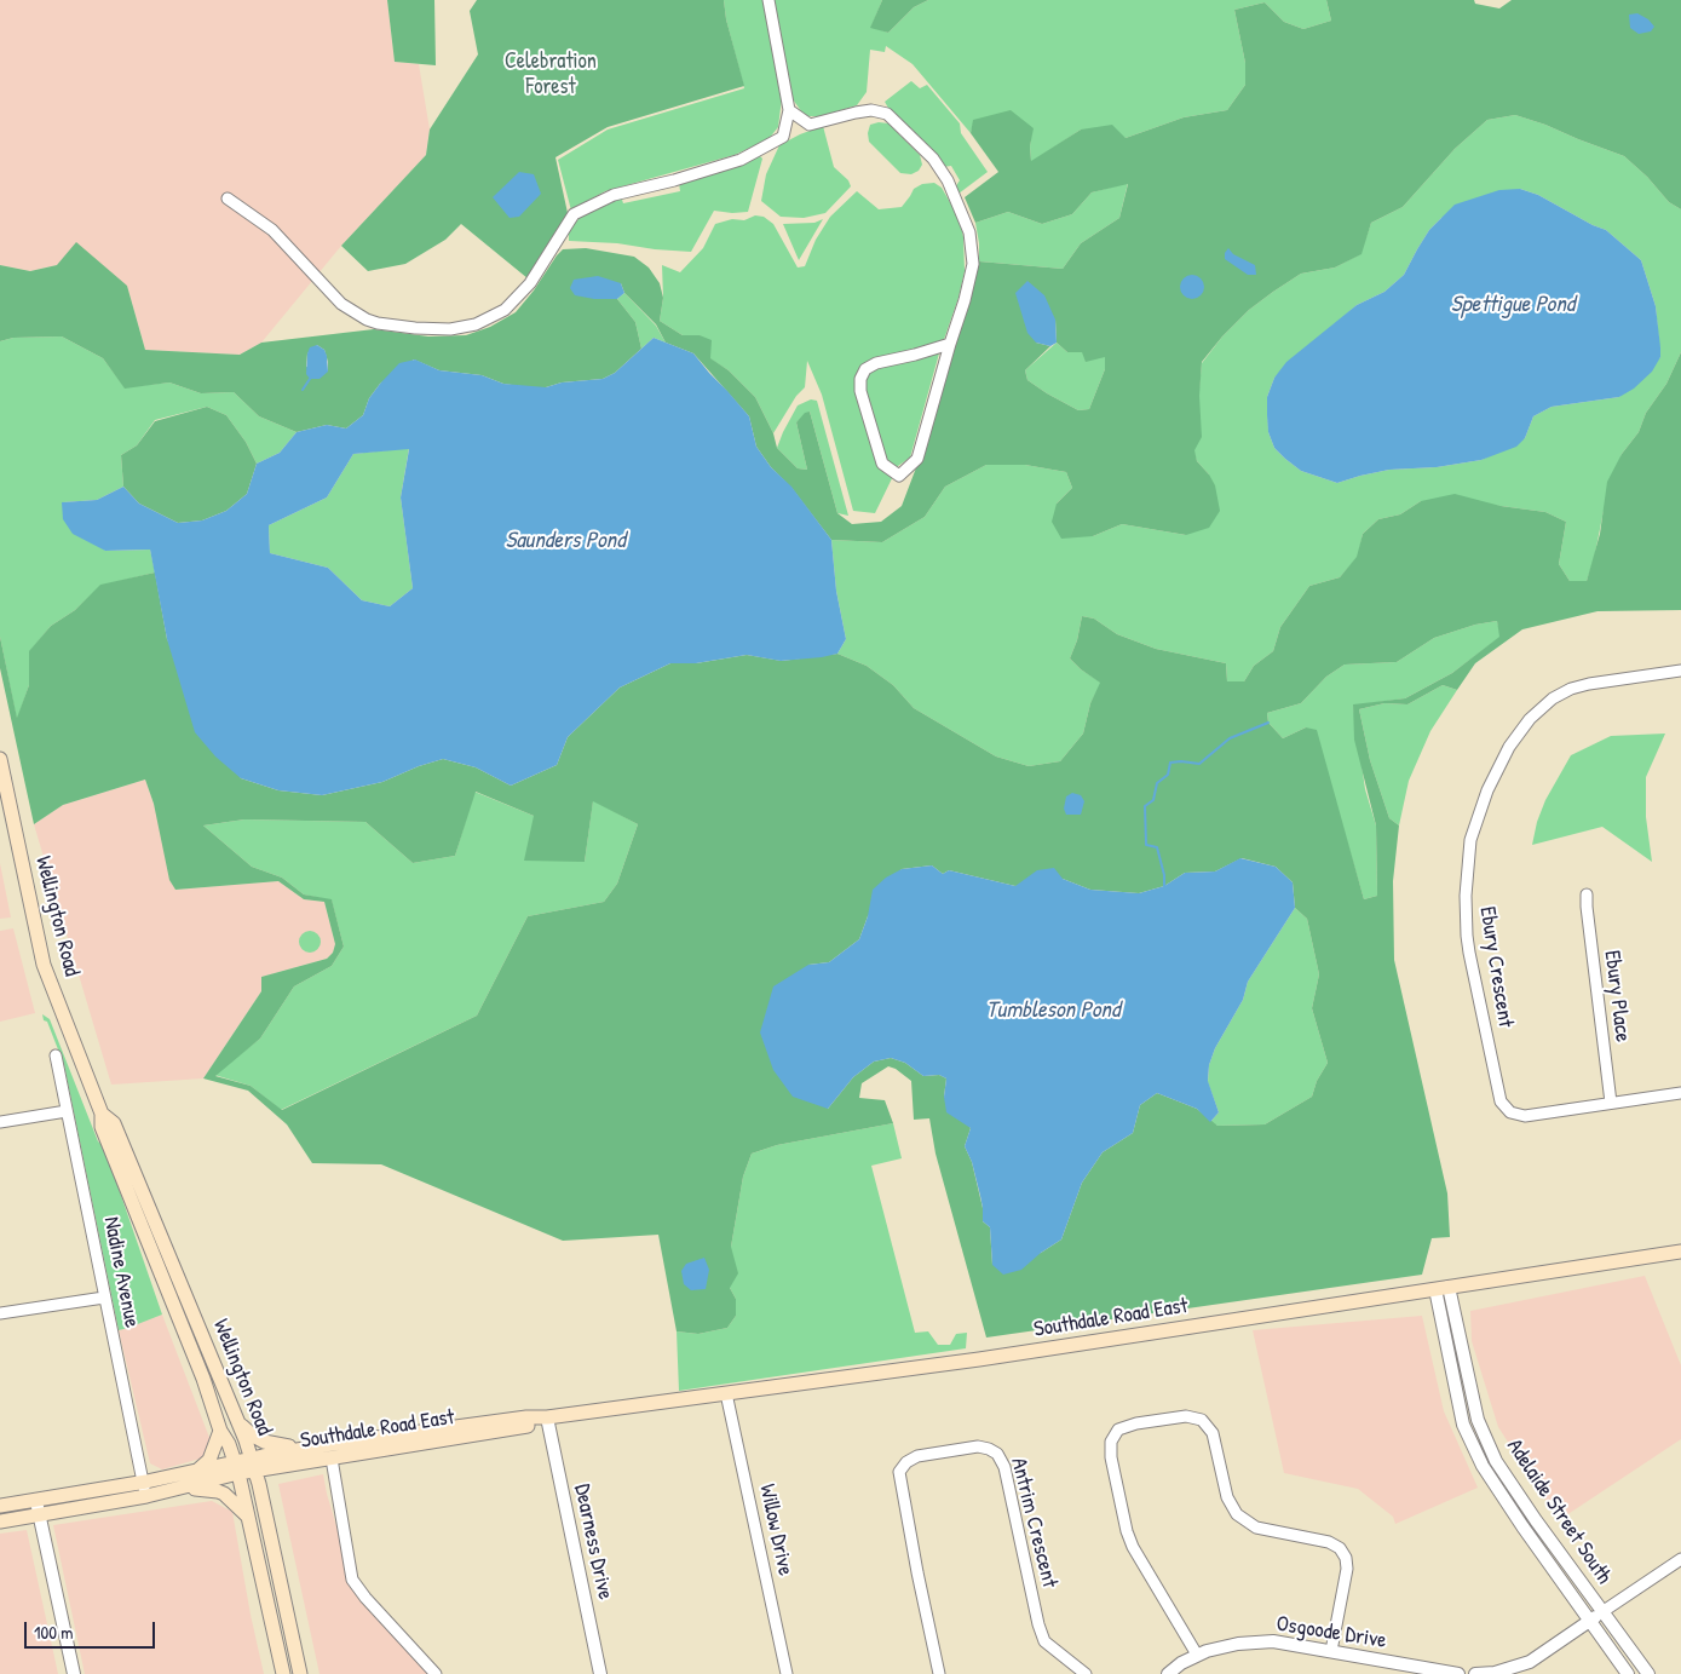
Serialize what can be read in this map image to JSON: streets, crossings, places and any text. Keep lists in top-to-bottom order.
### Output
{
  "streets": {
    "main road": ["Wellington Road", "Southdale Road East"],
    "street": [
      "Ebury Crescent",
      "Ebury Place",
      "Nadine Avenue",
      "Adelaide Street South",
      "Antrim Crescent",
      "Willow Drive",
      "Dearness Drive",
      "Osgoode Drive"
    ]
  },
  "crossings": [
    ["Wellington Road", "Southdale Road East"],
    ["Ebury Crescent", "Ebury Place"],
    ["Nadine Avenue", "Southdale Road East"],
    ["Southdale Road East", "Adelaide Street South"],
    ["Southdale Road East", "Willow Drive"],
    ["Southdale Road East", "Dearness Drive"]
  ],
  "water": ["Spettigue Pond", "Saunders Pond", "Tumbleson Pond"],
  "parks": ["Celebration Forest"],
  "scale_bar": "100 m"
}
